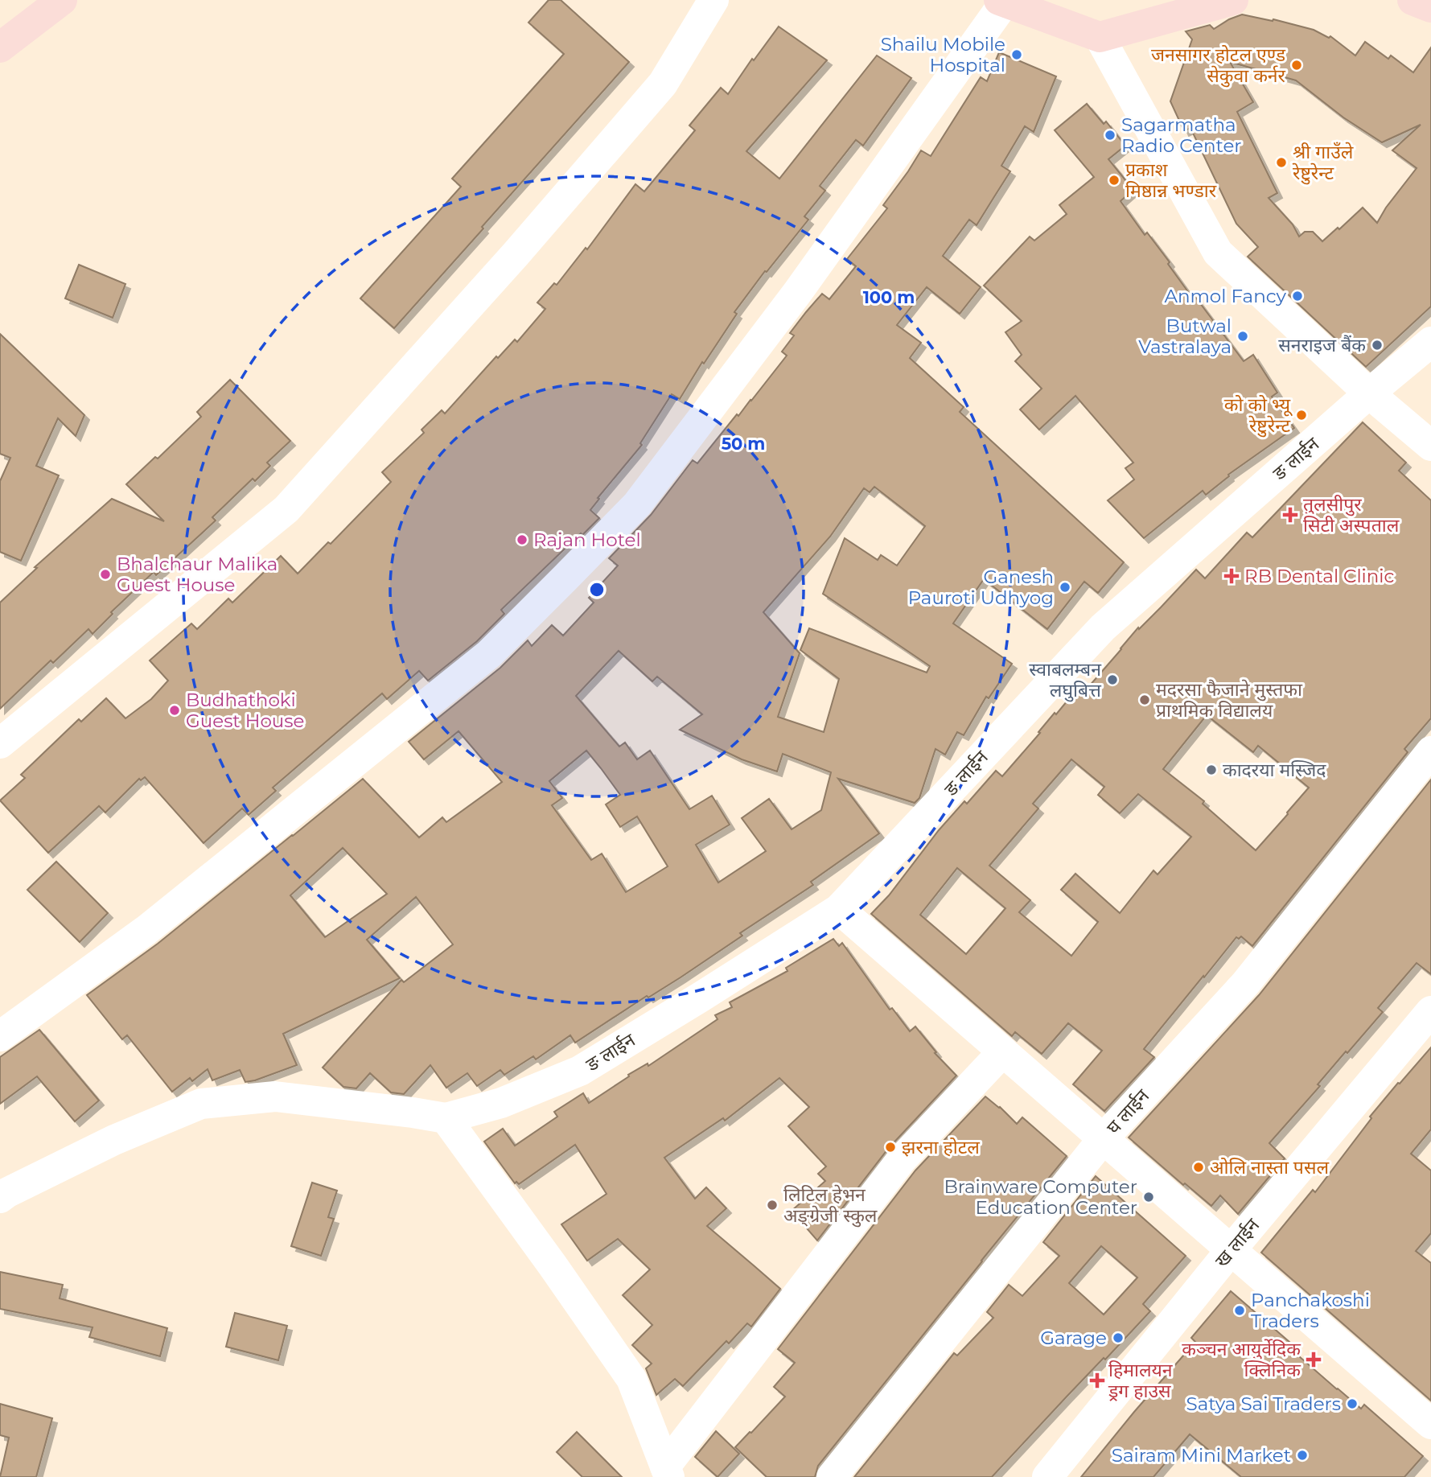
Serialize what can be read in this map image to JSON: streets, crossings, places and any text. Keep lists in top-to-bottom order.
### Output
{
  "streets": {
    "street": ["ङ लाईन", "घ लाईन", "ख लाईन"]
  },
  "places": {
    "other": [
      "Shailu Mobile Hospital",
      "जनसागर होटल एण्ड सेकुवा कर्नर",
      "Sagarmatha Radio Center",
      "श्री गाउँले रेष्टुरेन्ट",
      "प्रकाश मिष्ठान्न भण्डार",
      "Anmol Fancy",
      "Butwal Vastralaya",
      "सनराइज बैंक",
      "को को भ्यू रेष्टुरेन्ट",
      "Rajan Hotel",
      "Bhalchaur Malika Guest House",
      "Ganesh Pauroti Udhyog",
      "स्वाबलम्बन लघुबित्त",
      "मदरसा फैजाने मुस्तफा प्राथमिक विद्यालय",
      "Budhathoki Guest House",
      "कादरया मस्जिद",
      "झरना होटल",
      "ओलि नास्ता पसल",
      "Brainware Computer Education Center",
      "लिटिल हेभन अङ्‍ग्रेजी स्कुल",
      "Panchakoshi Traders",
      "Garage",
      "Satya Sai Traders",
      "Sairam Mini Market"
    ],
    "health": [
      "तुलसीपुर सिटी अस्पताल",
      "RB Dental Clinic",
      "कञ्चन आयुर्वेदिक क्लिनिक",
      "हिमालयन ड्रग हाउस"
    ]
  },
  "rings": ["100 m", "50 m"]
}
